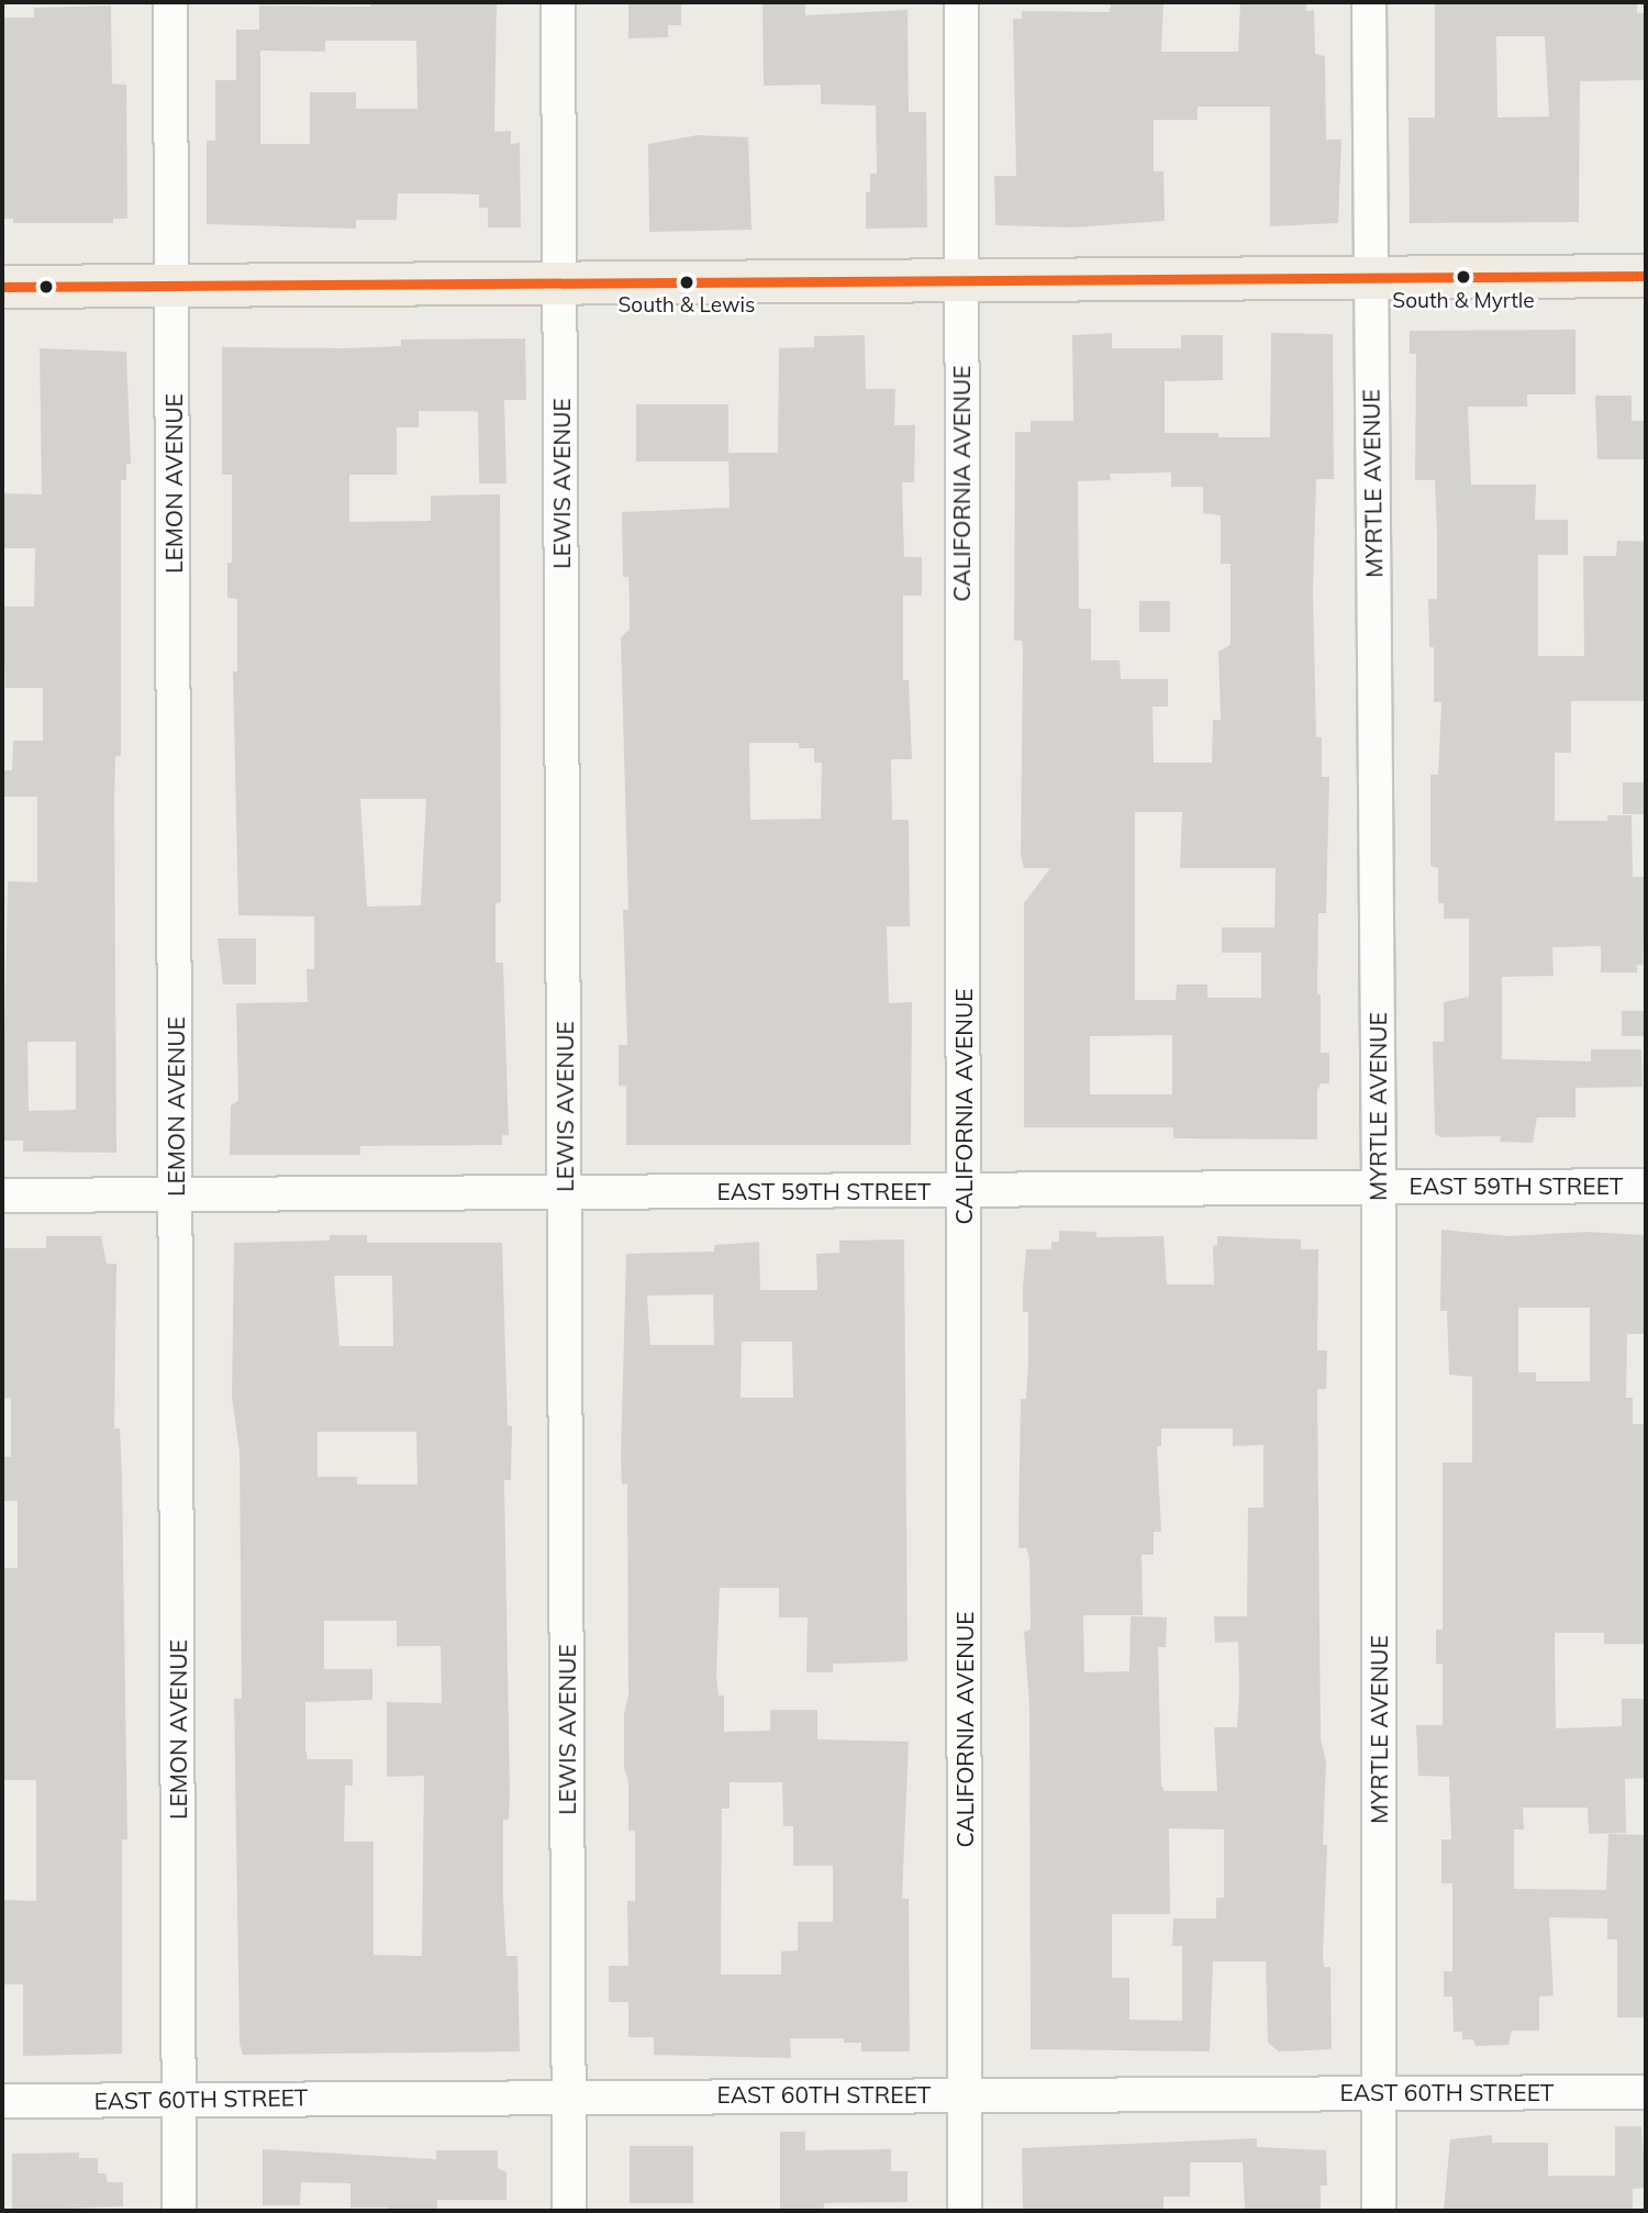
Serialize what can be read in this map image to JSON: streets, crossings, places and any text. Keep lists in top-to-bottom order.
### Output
{
  "streets": {
    "street": [
      "LEMON AVENUE",
      "LEWIS AVENUE",
      "CALIFORNIA AVENUE",
      "MYRTLE AVENUE",
      "EAST 59TH STREET",
      "EAST 60TH STREET"
    ]
  },
  "crossings": [
    ["LEMON AVENUE", "EAST 59TH STREET"],
    ["LEMON AVENUE", "EAST 60TH STREET"],
    ["LEWIS AVENUE", "EAST 59TH STREET"],
    ["LEWIS AVENUE", "EAST 60TH STREET"],
    ["CALIFORNIA AVENUE", "EAST 59TH STREET"],
    ["CALIFORNIA AVENUE", "EAST 60TH STREET"],
    ["MYRTLE AVENUE", "EAST 59TH STREET"],
    ["MYRTLE AVENUE", "EAST 60TH STREET"]
  ],
  "places": ["South & Myrtle", "South & Lewis"]
}
